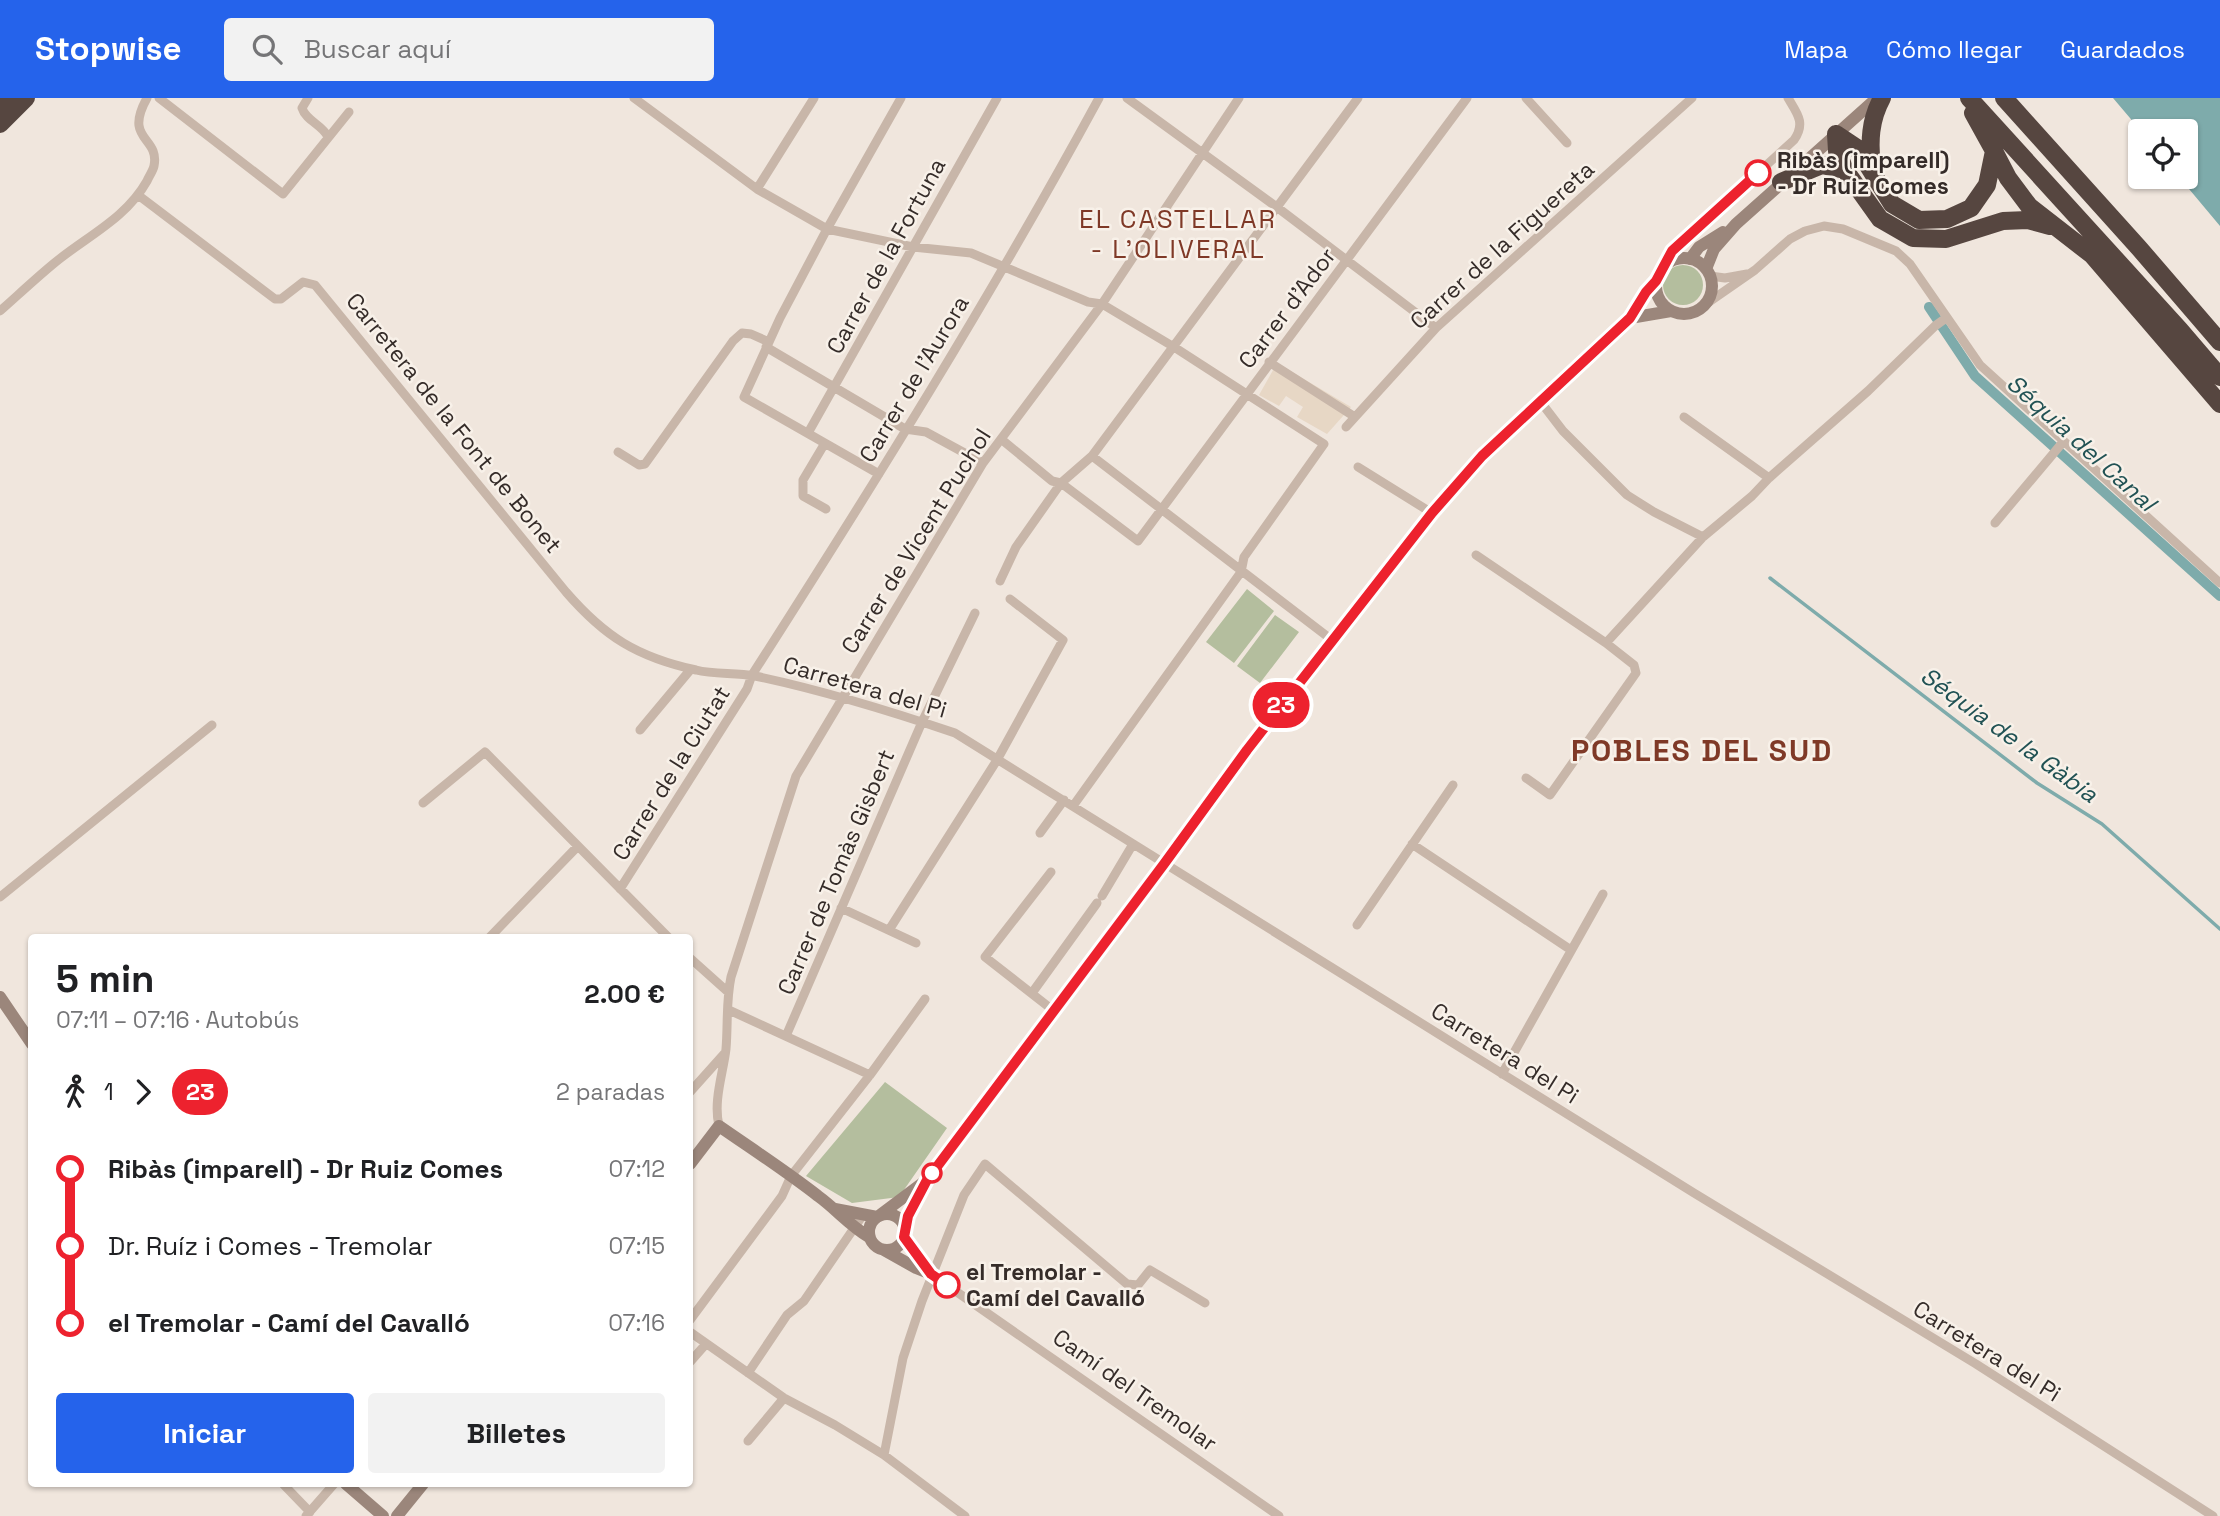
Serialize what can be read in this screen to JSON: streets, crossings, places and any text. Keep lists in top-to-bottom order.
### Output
{
  "streets": {
    "street": [
      "Carrer de la Figuereta",
      "Carrer de la Fortuna",
      "Carrer d'Ador",
      "Carrer de l'Aurora",
      "Carretera de la Font de Bonet",
      "Carrer de Vicent Puchol",
      "Carretera del Pi",
      "Carrer de la Ciutat",
      "Carrer de Tomàs Gisbert",
      "Camí del Tremolar"
    ]
  },
  "crossings": [
    ["Carrer de l'Aurora", "Carretera de la Font de Bonet"],
    ["Carrer de l'Aurora", "Carretera del Pi"],
    ["Carrer de l'Aurora", "Carrer de la Ciutat"],
    ["Carretera de la Font de Bonet", "Carretera del Pi"],
    ["Carretera de la Font de Bonet", "Carrer de la Ciutat"],
    ["Carrer de Vicent Puchol", "Carretera del Pi"],
    ["Carretera del Pi", "Carrer de la Ciutat"],
    ["Carretera del Pi", "Carrer de Tomàs Gisbert"]
  ],
  "districts": ["EL CASTELLAR - L'OLIVERAL", "POBLES DEL SUD"],
  "water": ["Séquia del Canal", "Séquia de la Gàbia"],
  "places": ["Ribàs (imparell) - Dr Ruiz Comes", "el Tremolar - Camí del Cavalló"],
  "lines": ["bus line 23"],
  "page": {
    "header": "Stopwise",
    "search": "Buscar aquí",
    "nav": ["Mapa", "Cómo llegar", "Guardados"],
    "on_map": "23",
    "heading": ["5 min", "07:11 – 07:16 · Autobús", "2.00 €"],
    "legs": ["1", "23", "2 paradas"],
    "list": [
      {
        "name": "Ribàs (imparell) - Dr Ruiz Comes",
        "value": "07:12"
      },
      {
        "name": "Dr. Ruíz i Comes - Tremolar",
        "value": "07:15"
      },
      {
        "name": "el Tremolar - Camí del Cavalló",
        "value": "07:16"
      }
    ],
    "buttons": ["Iniciar", "Billetes"]
  }
}
